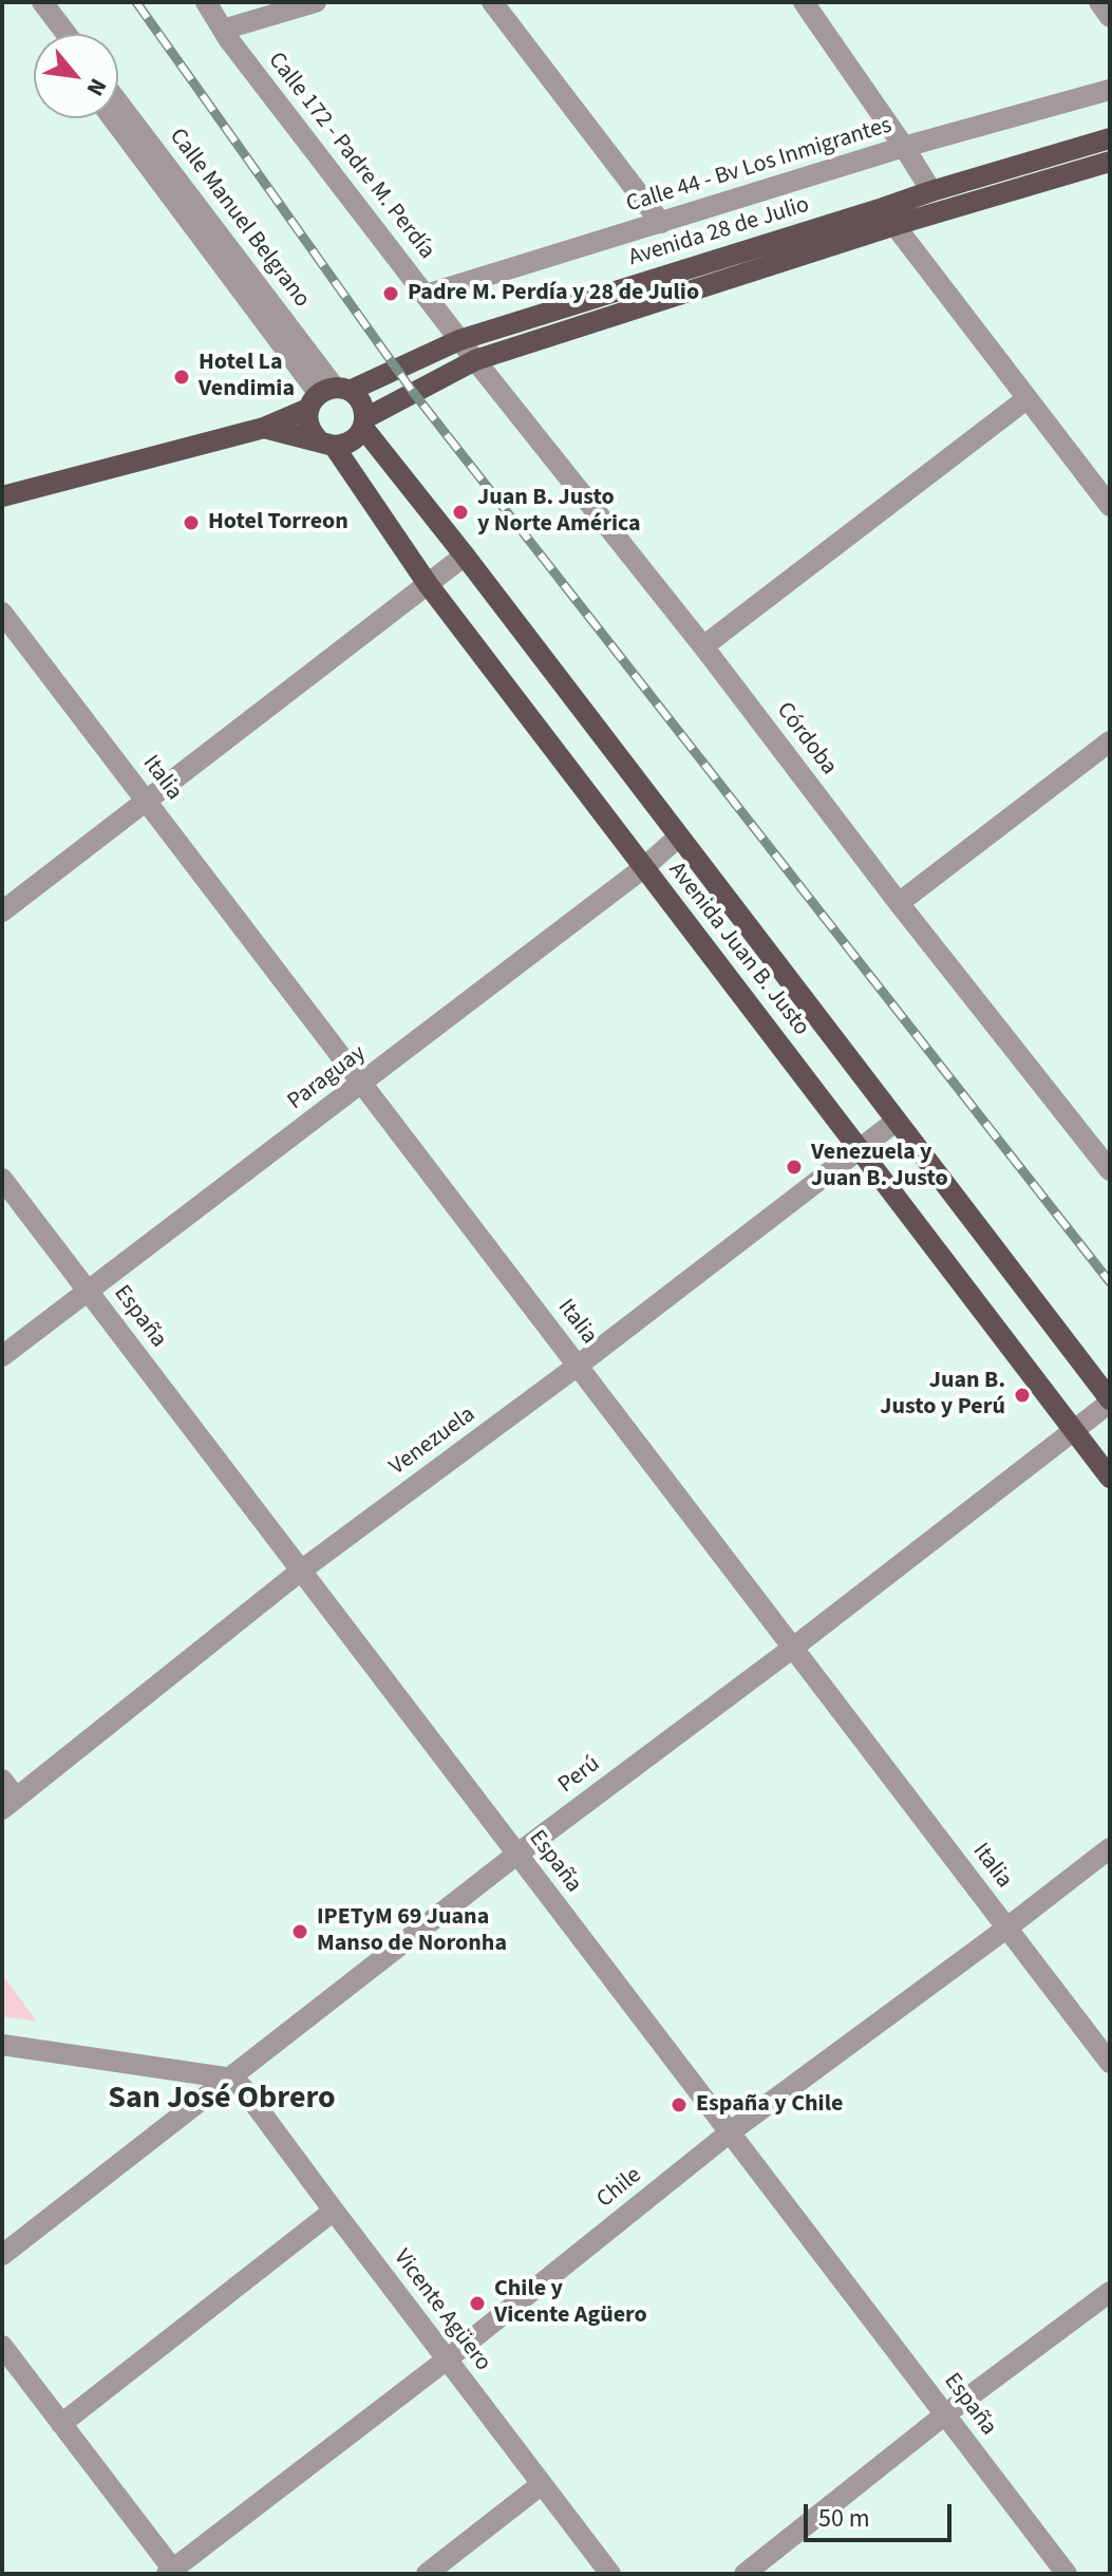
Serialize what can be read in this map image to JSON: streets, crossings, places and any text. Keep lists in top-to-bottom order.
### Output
{
  "streets": {
    "main road": ["Avenida 28 de Julio", "Avenida Juan B. Justo"],
    "street": [
      "Calle 172 - Padre M. Perdía",
      "Calle 44 - Bv Los Inmigrantes",
      "Calle Manuel Belgrano",
      "Córdoba",
      "Italia",
      "Paraguay",
      "España",
      "Venezuela",
      "Perú",
      "Chile",
      "Vicente Agüero"
    ]
  },
  "crossings": [
    ["Calle 172 - Padre M. Perdía", "Calle 44 - Bv Los Inmigrantes"],
    ["Calle 172 - Padre M. Perdía", "Avenida 28 de Julio"],
    ["Calle 172 - Padre M. Perdía", "Córdoba"],
    ["Calle Manuel Belgrano", "Avenida 28 de Julio"],
    ["Calle Manuel Belgrano", "Avenida Juan B. Justo"],
    ["Avenida 28 de Julio", "Córdoba"],
    ["Avenida 28 de Julio", "Avenida Juan B. Justo"],
    ["Italia", "Paraguay"],
    ["Italia", "Venezuela"],
    ["Italia", "Perú"],
    ["Italia", "Chile"],
    ["Avenida Juan B. Justo", "Paraguay"],
    ["Avenida Juan B. Justo", "Venezuela"],
    ["Avenida Juan B. Justo", "Perú"],
    ["Paraguay", "España"],
    ["España", "Venezuela"],
    ["España", "Perú"],
    ["España", "Chile"],
    ["Perú", "Vicente Agüero"],
    ["Chile", "Vicente Agüero"]
  ],
  "districts": ["San José Obrero"],
  "places": [
    "Padre M. Perdía y 28 de Julio",
    "Hotel La Vendimia",
    "Juan B. Justo y Norte América",
    "Hotel Torreon",
    "Venezuela y Juan B. Justo",
    "Juan B. Justo y Perú",
    "IPETyM 69 Juana Manso de Noronha",
    "España y Chile",
    "Chile y Vicente Agüero"
  ],
  "scale_bar": "50 m",
  "north": "bottom right"
}
